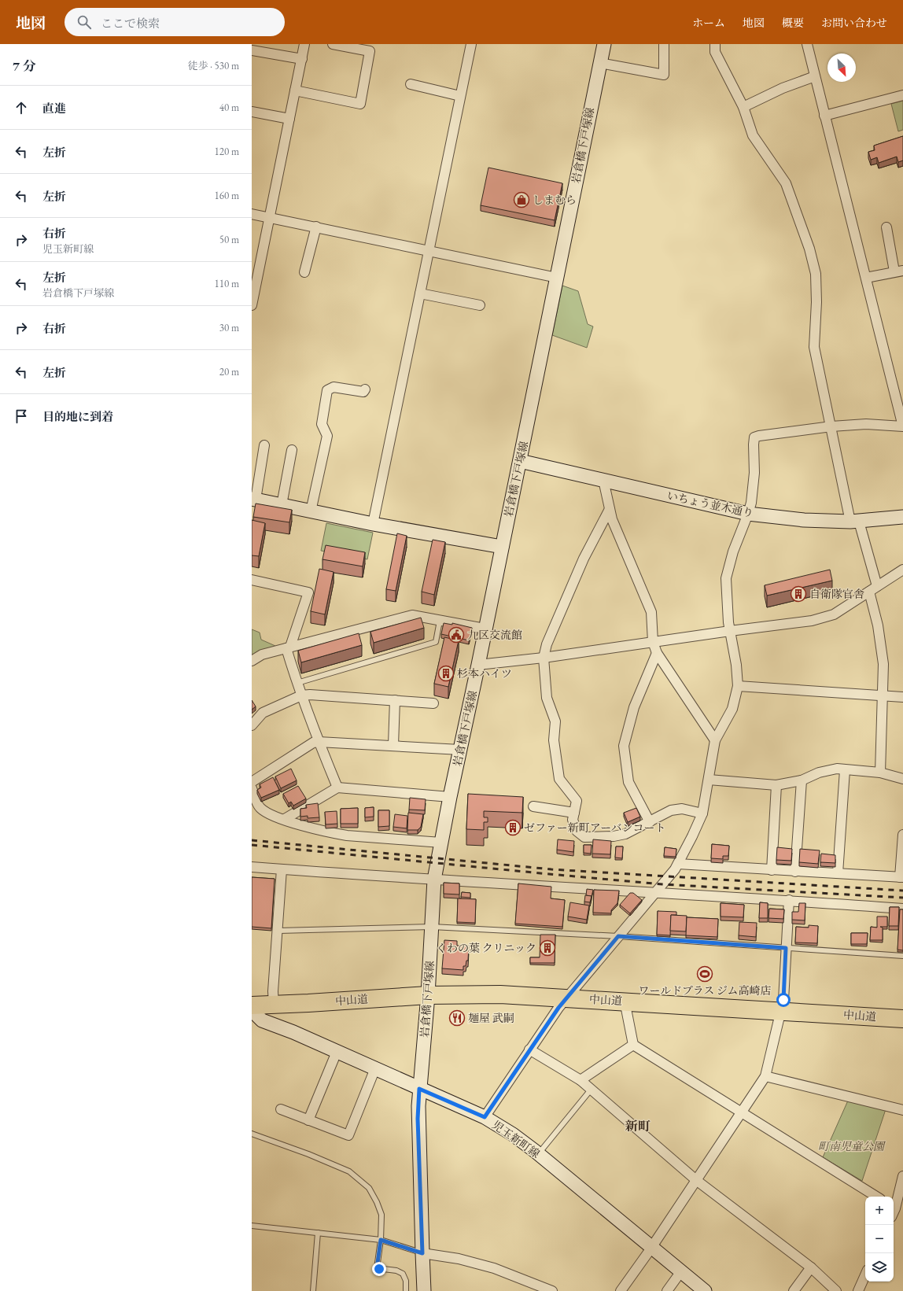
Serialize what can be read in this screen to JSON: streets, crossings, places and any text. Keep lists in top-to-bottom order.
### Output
{
  "streets": {
    "highway": ["中山道"],
    "street": ["岩倉橋下戸塚線", "いちょう並木通り", "児玉新町線"]
  },
  "crossings": [
    ["岩倉橋下戸塚線", "いちょう並木通り"],
    ["岩倉橋下戸塚線", "中山道"],
    ["岩倉橋下戸塚線", "児玉新町線"],
    ["中山道", "児玉新町線"]
  ],
  "districts": ["新町"],
  "parks": ["町南児童公園"],
  "places": {
    "shop": ["しまむら"],
    "building": [
      "自衛隊官舎",
      "杉本ハイツ",
      "ゼファー新町アーバンコート",
      "くわの葉 クリニック"
    ],
    "public building": ["九区交流館"],
    "sports": ["ワールドプラス ジム高崎店"],
    "restaurant": ["麺屋 武嗣"]
  },
  "north": "bottom right",
  "page": {
    "header": "地図",
    "search": "ここで検索",
    "nav": [
      "ホーム",
      "地図",
      "概要",
      "お問い合わせ"
    ],
    "heading": ["7 分", "徒歩 · 530 m"],
    "list": [
      ["直進", "40 m"],
      ["左折", "120 m"],
      ["左折", "160 m"],
      ["右折", "児玉新町線", "50 m"],
      ["左折", "岩倉橋下戸塚線", "110 m"],
      ["右折", "30 m"],
      ["左折", "20 m"],
      "目的地に到着"
    ],
    "map_buttons": ["+", "−"]
  }
}
